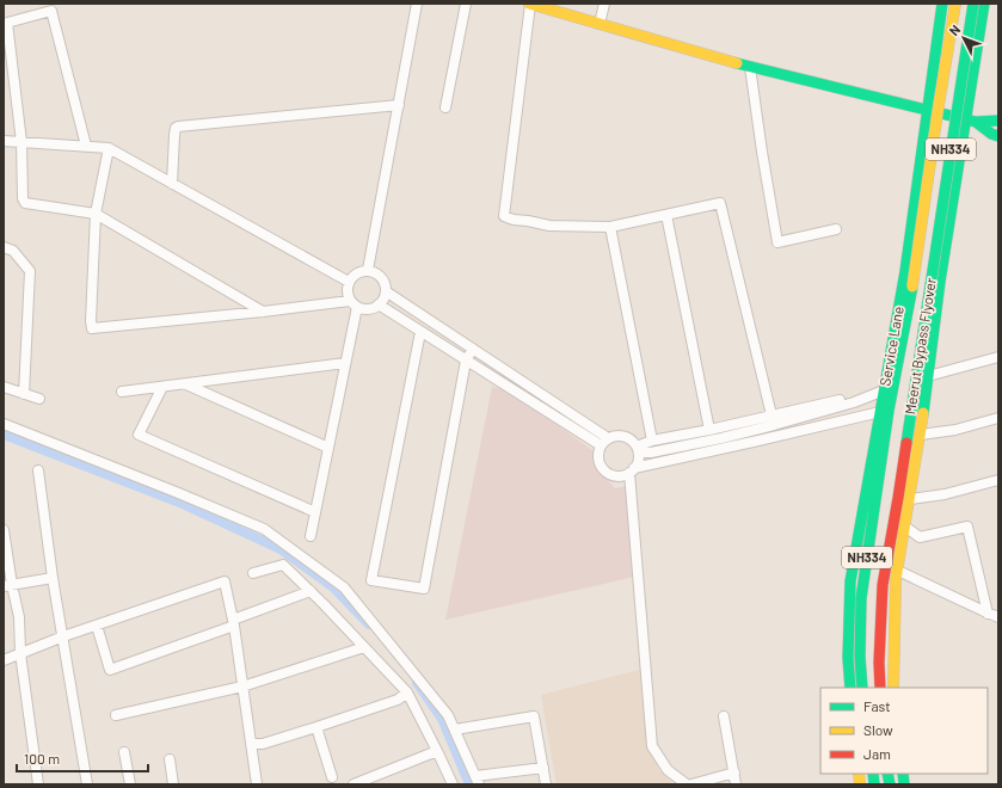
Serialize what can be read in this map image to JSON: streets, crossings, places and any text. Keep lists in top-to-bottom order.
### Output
{
  "streets": {
    "main road": ["NH334", "Service Lane", "Meerut Bypass Flyover"]
  },
  "crossings": [
    ["NH334", "Service Lane"],
    ["NH334", "Meerut Bypass Flyover"],
    ["Service Lane", "Meerut Bypass Flyover"]
  ],
  "legend": ["Fast", "Slow", "Jam"],
  "scale_bar": "100 m",
  "north": "top left"
}
